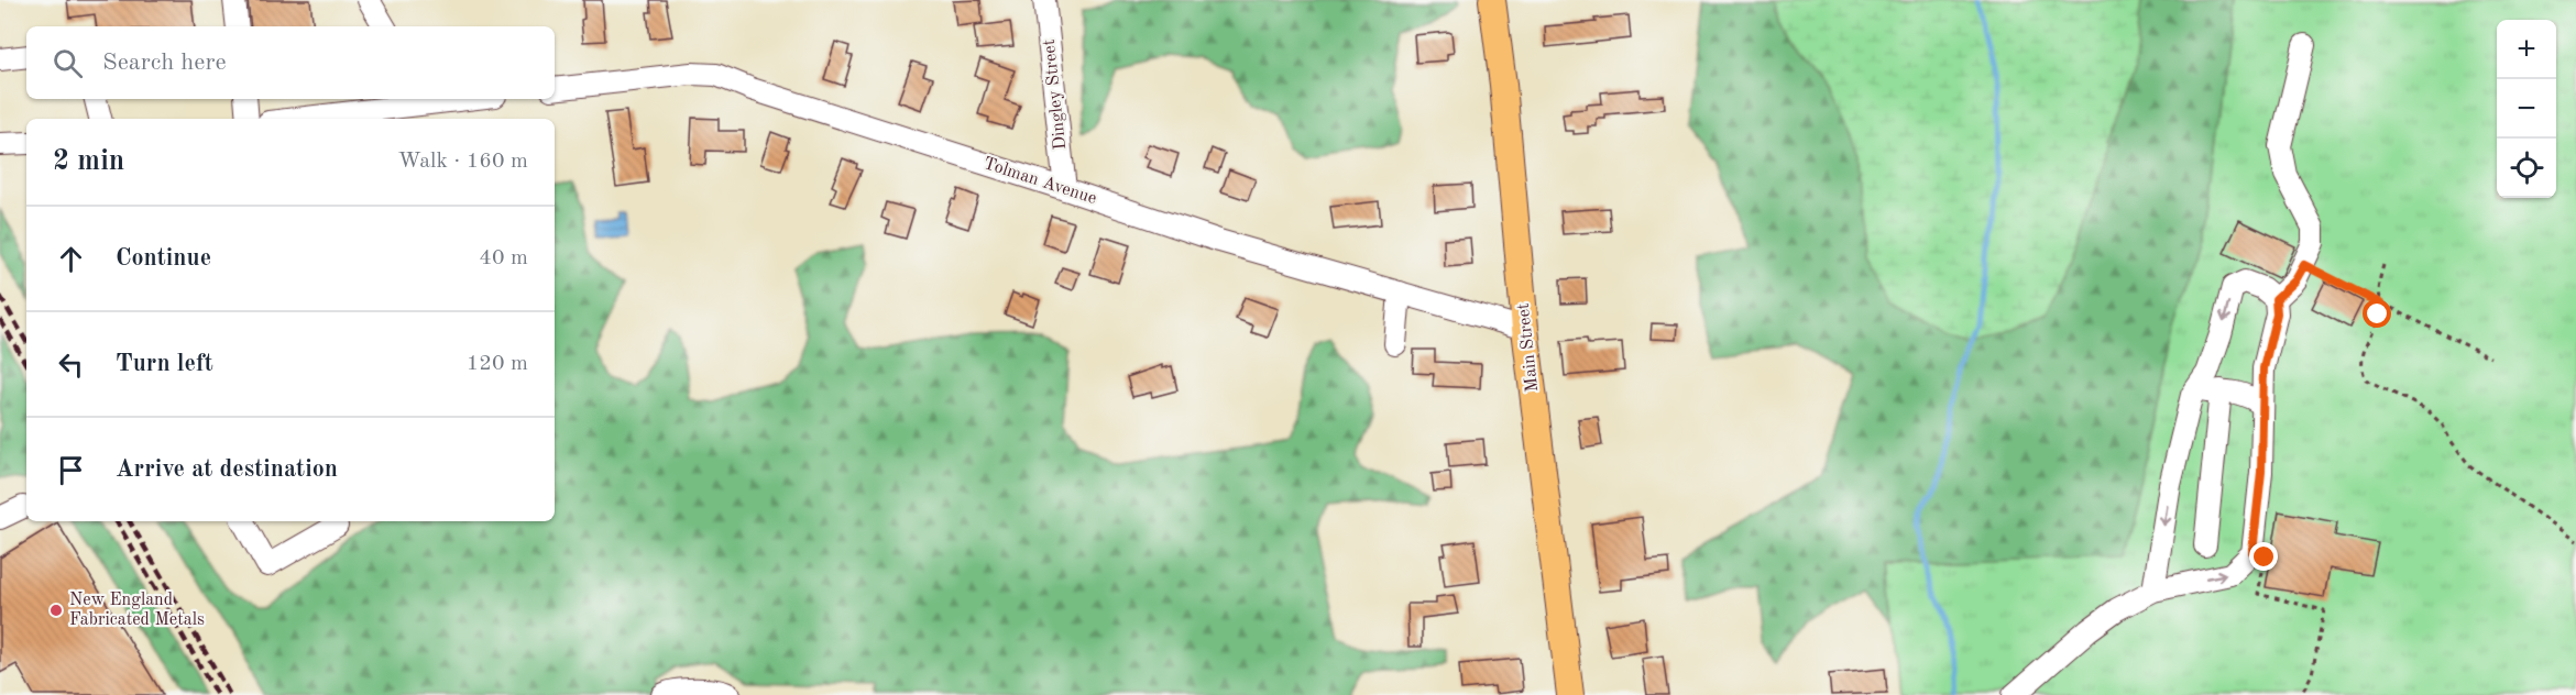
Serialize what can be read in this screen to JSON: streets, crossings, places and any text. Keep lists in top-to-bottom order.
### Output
{
  "streets": {
    "main road": ["Main Street"],
    "street": ["Dingley Street", "Tolman Avenue"]
  },
  "crossings": [
    ["Dingley Street", "Tolman Avenue"],
    ["Tolman Avenue", "Main Street"]
  ],
  "places": ["New England Fabricated Metals"],
  "page": {
    "map_buttons": ["+", "−"],
    "search": "Search here",
    "heading": ["2 min", "Walk · 160 m"],
    "list": [
      ["Continue", "40 m"],
      ["Turn left", "120 m"],
      "Arrive at destination"
    ]
  }
}
